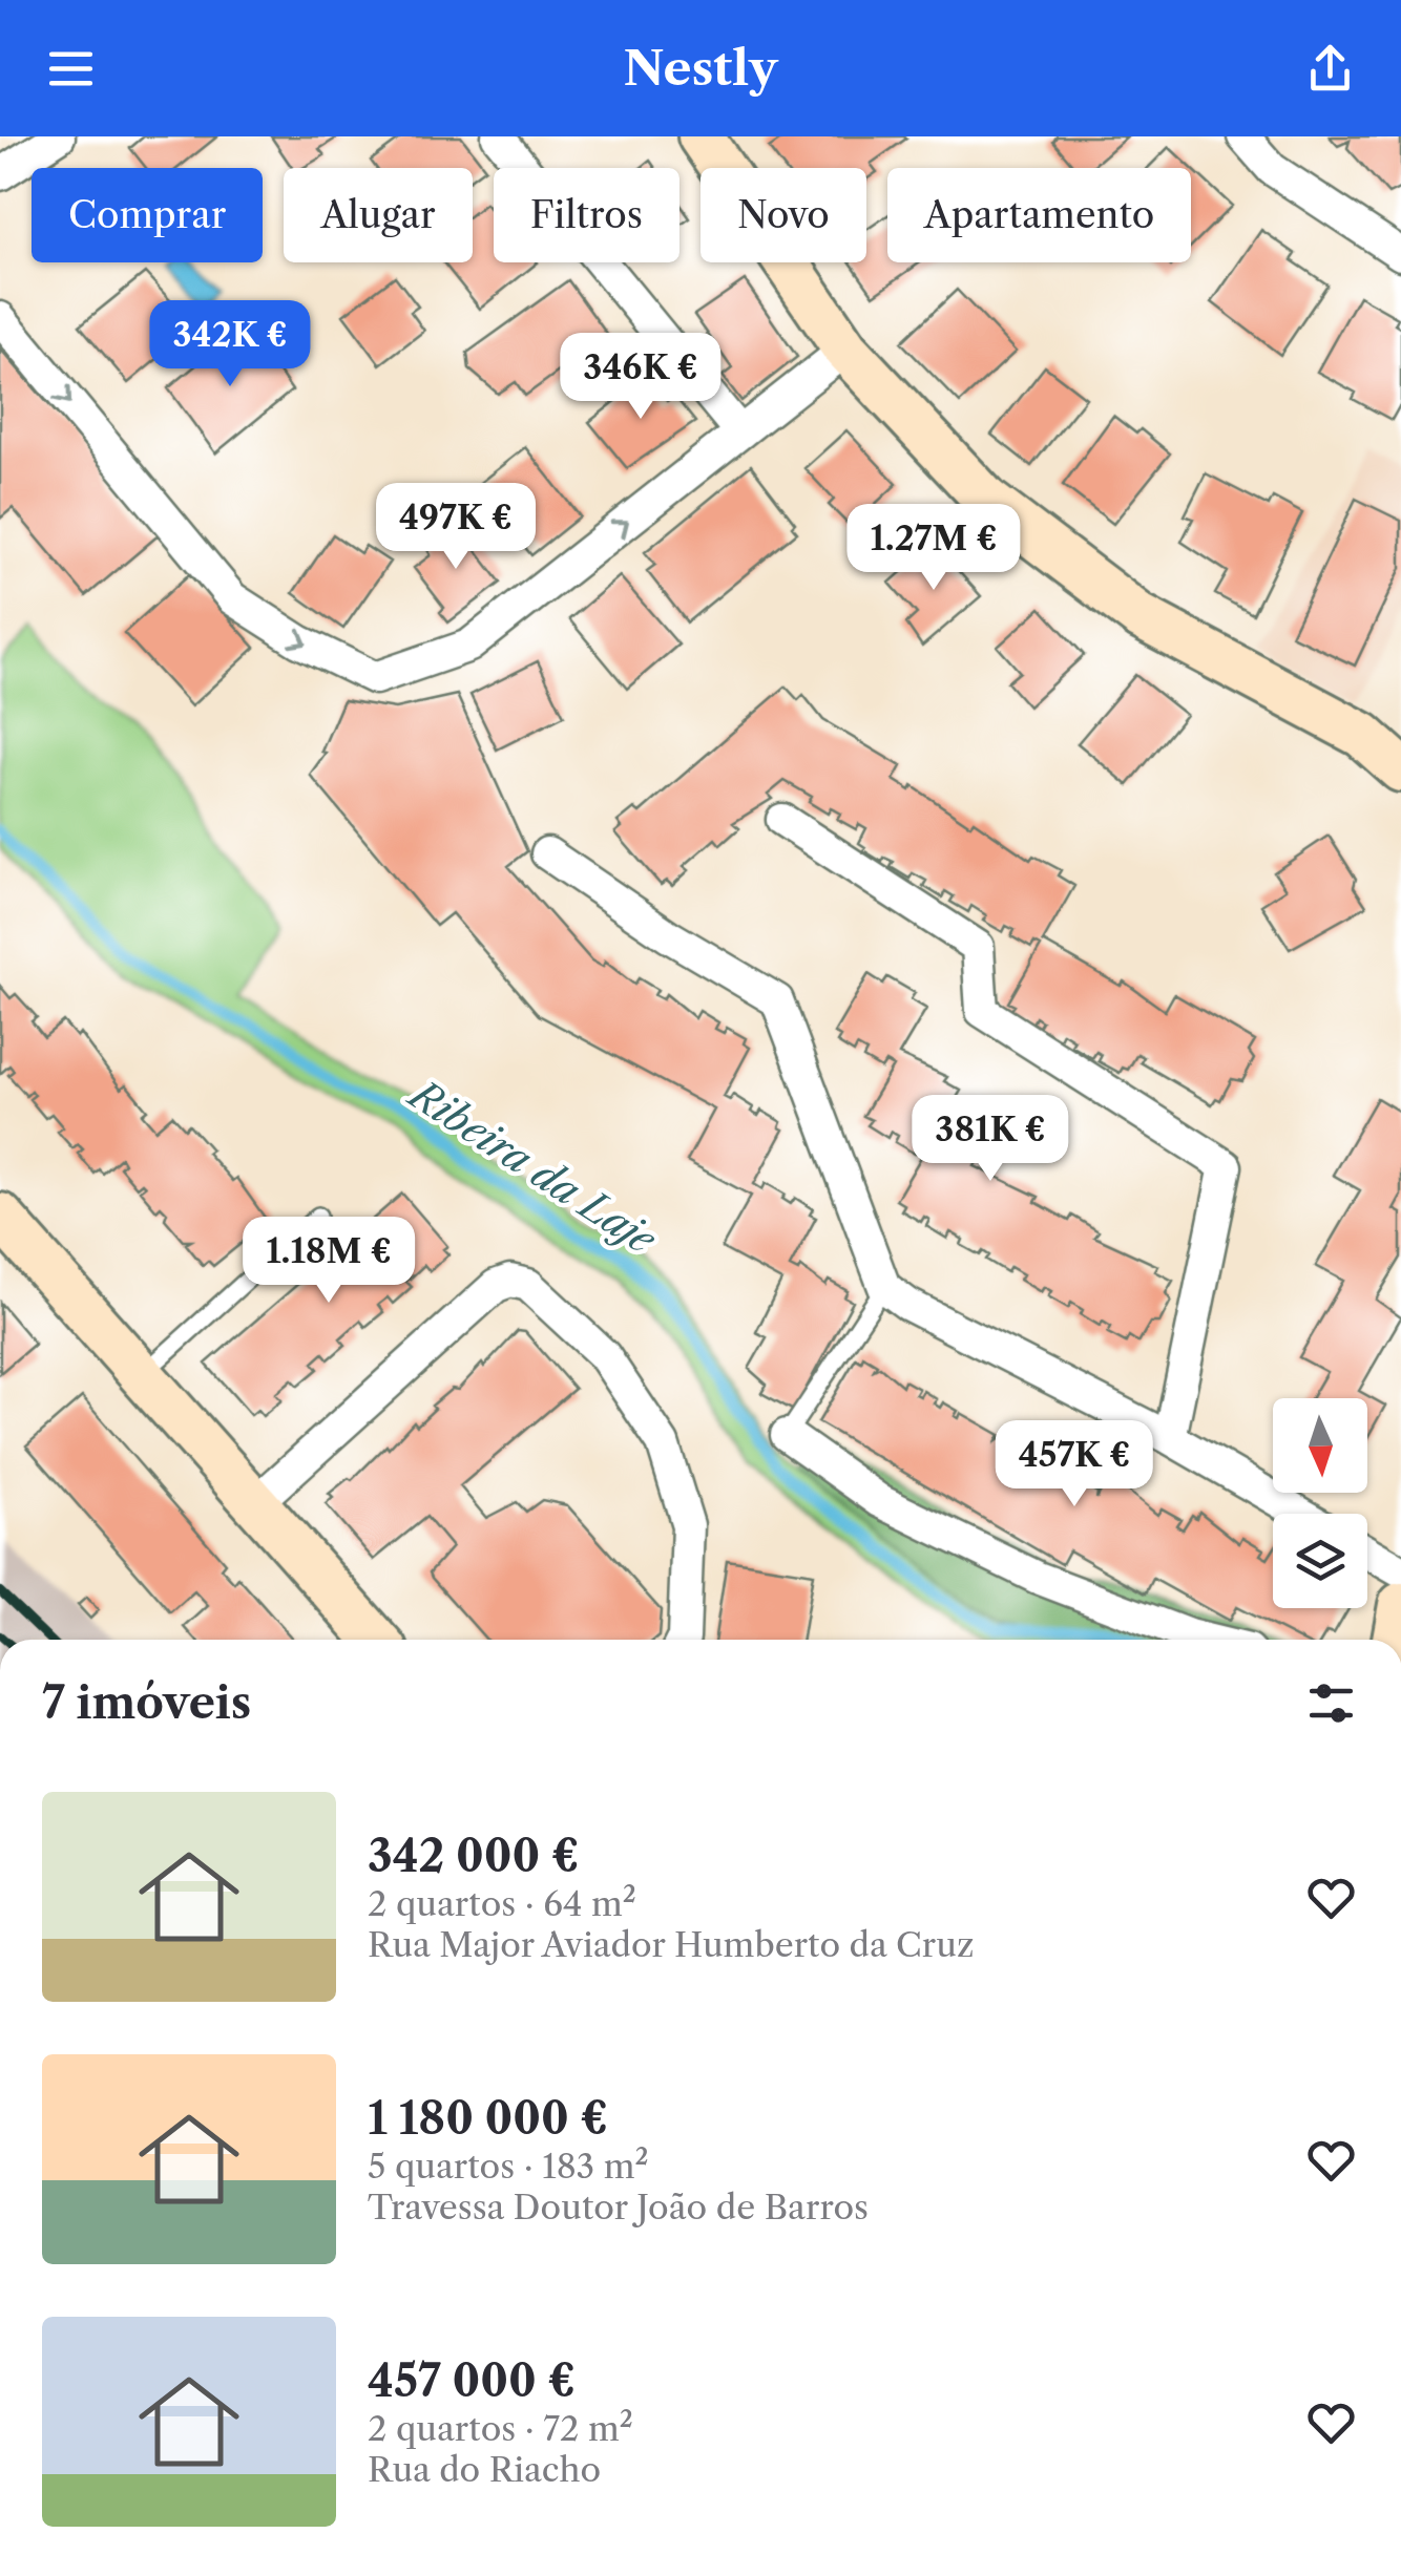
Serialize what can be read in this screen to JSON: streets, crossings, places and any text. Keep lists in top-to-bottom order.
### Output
{
  "water": ["Ribeira da Laje"],
  "north": "bottom",
  "page": {
    "header": "Nestly",
    "chip": [
      "Comprar",
      "Alugar",
      "Filtros",
      "Novo",
      "Apartamento"
    ],
    "price": [
      "342K €",
      "346K €",
      "497K €",
      "1.27M €",
      "381K €",
      "1.18M €",
      "457K €"
    ],
    "heading": "7 imóveis",
    "list": [
      {
        "name": "342 000 €",
        "note": "2 quartos · 64 m² · Rua Major Aviador Humberto da Cruz"
      },
      {
        "name": "1 180 000 €",
        "note": "5 quartos · 183 m² · Travessa Doutor João de Barros"
      },
      {
        "name": "457 000 €",
        "note": "2 quartos · 72 m² · Rua do Riacho"
      }
    ]
  }
}
